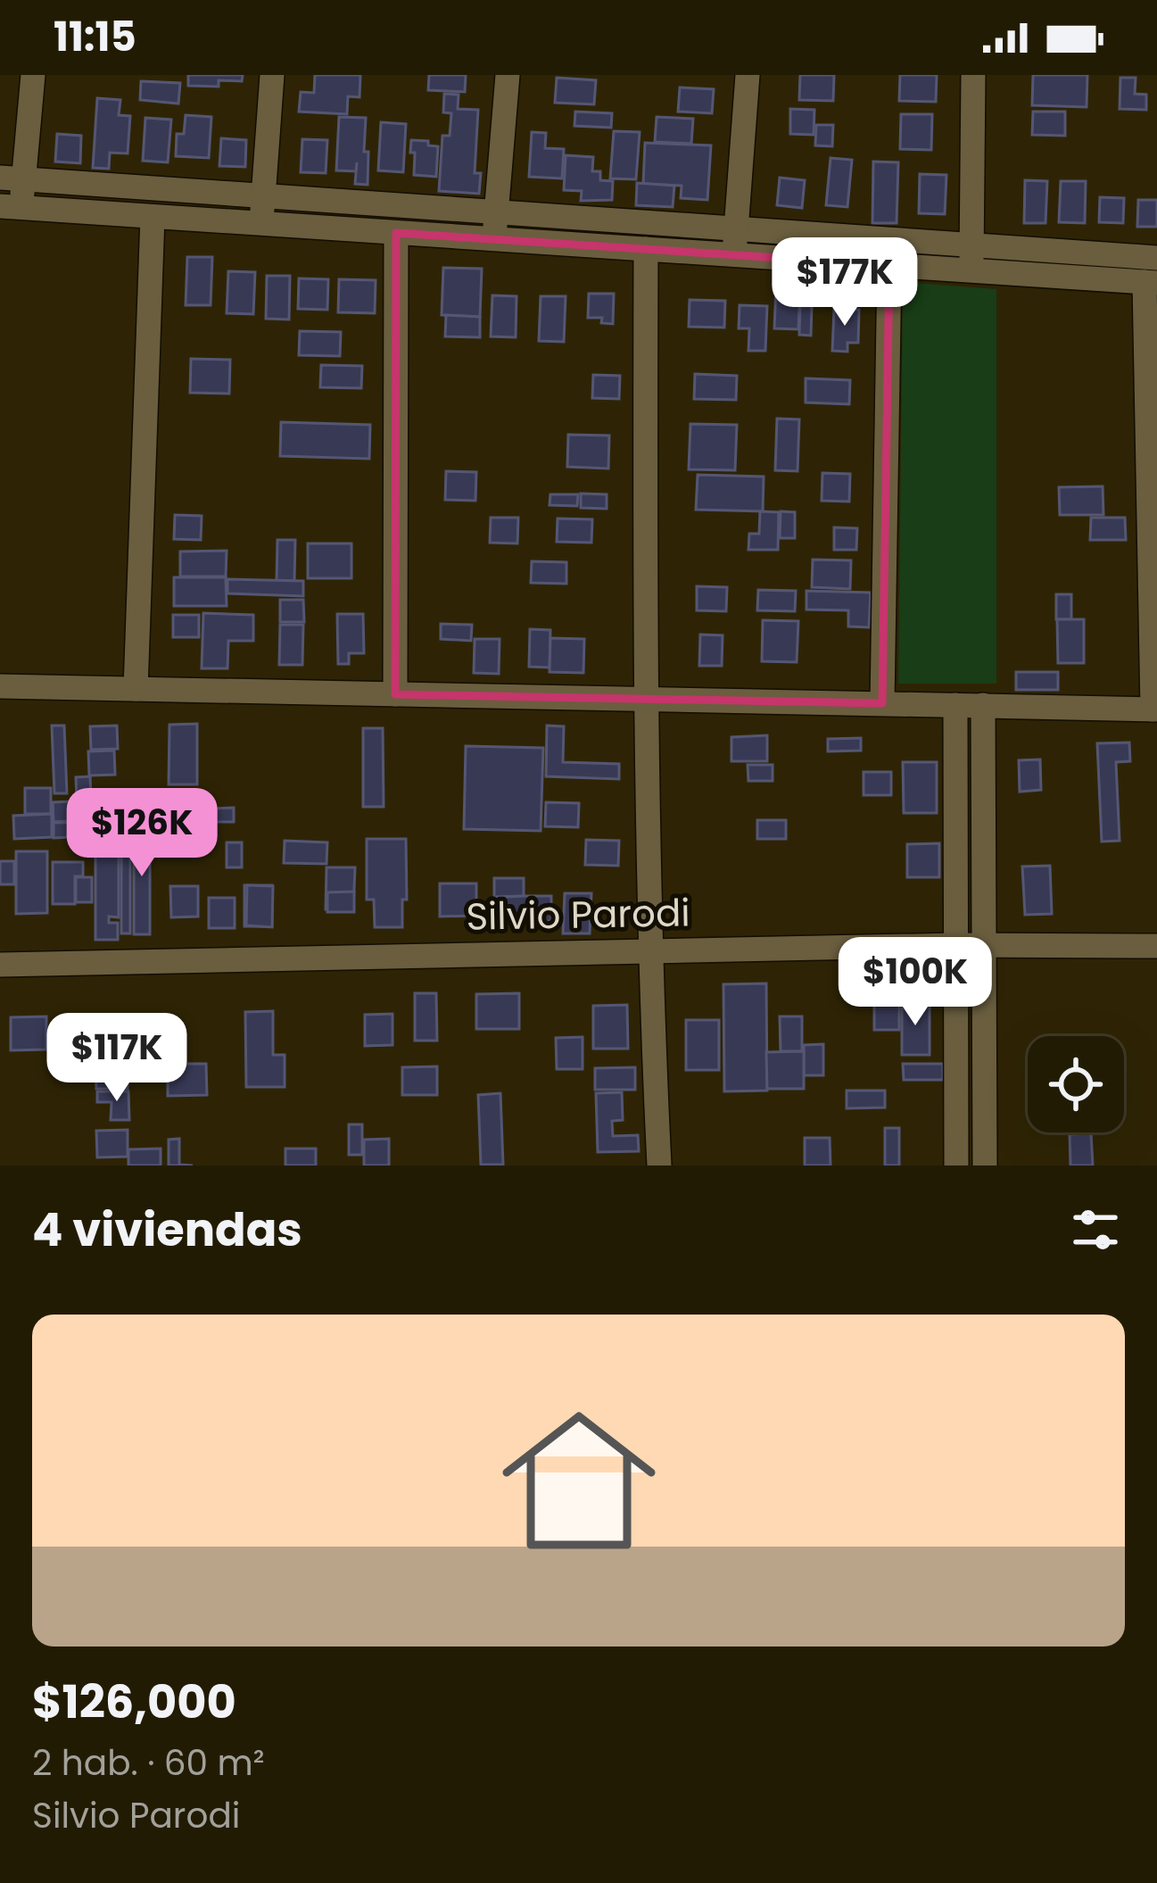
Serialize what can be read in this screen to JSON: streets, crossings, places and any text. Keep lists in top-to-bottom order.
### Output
{
  "streets": {
    "street": ["Silvio Parodi"]
  },
  "page": {
    "status": "11:15",
    "price": [
      "$177K",
      "$126K",
      "$100K",
      "$117K"
    ],
    "heading": "4 viviendas",
    "list": [
      {
        "name": "$126,000",
        "note": "2 hab. · 60 m² · Silvio Parodi"
      }
    ]
  }
}
